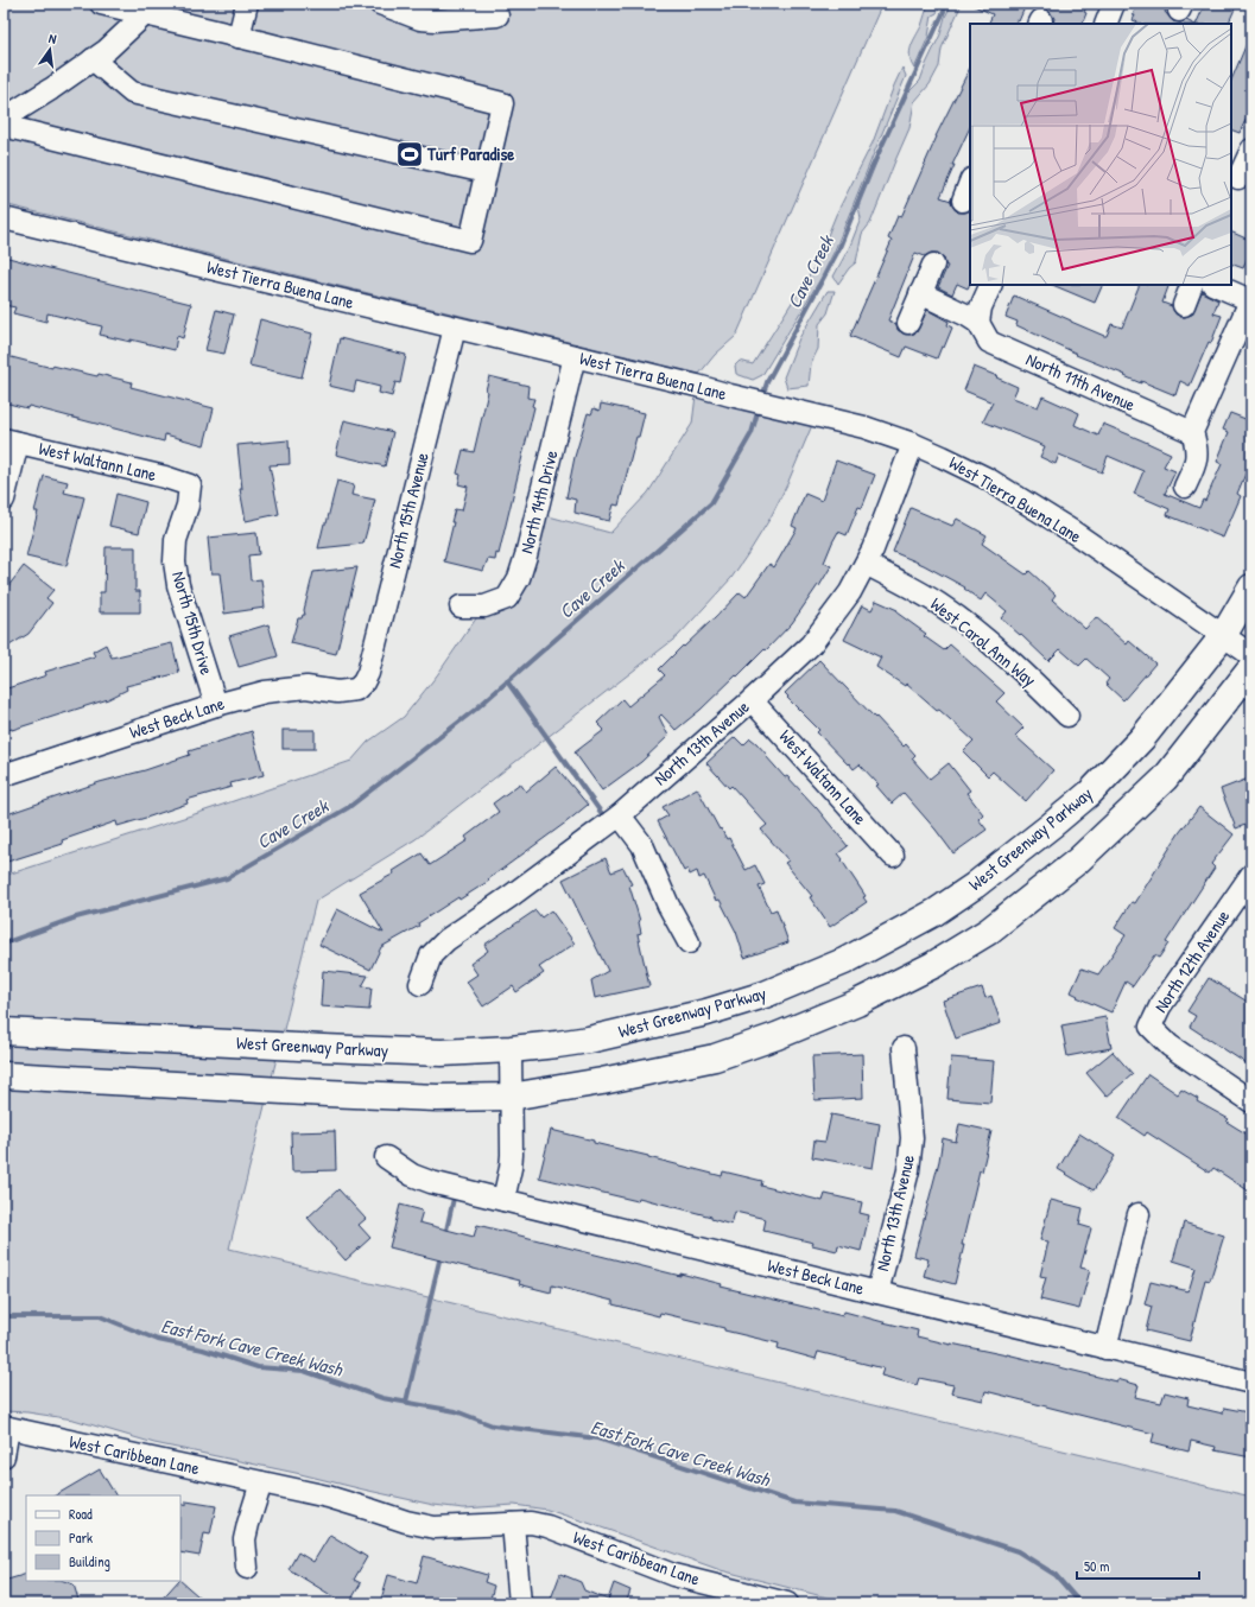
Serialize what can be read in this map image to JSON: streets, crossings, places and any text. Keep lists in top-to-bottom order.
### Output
{
  "streets": {
    "main road": ["West Greenway Parkway"],
    "street": [
      "West Tierra Buena Lane",
      "North 11th Avenue",
      "West Waltann Lane",
      "North 14th Drive",
      "North 15th Avenue",
      "North 15th Drive",
      "West Carol Ann Way",
      "West Beck Lane",
      "North 13th Avenue",
      "North 12th Avenue",
      "West Caribbean Lane"
    ]
  },
  "crossings": [
    ["West Tierra Buena Lane", "North 14th Drive"],
    ["West Tierra Buena Lane", "North 15th Avenue"],
    ["West Tierra Buena Lane", "North 13th Avenue"],
    ["West Tierra Buena Lane", "West Greenway Parkway"],
    ["West Waltann Lane", "North 15th Drive"],
    ["West Waltann Lane", "North 13th Avenue"],
    ["North 15th Avenue", "West Beck Lane"],
    ["North 15th Drive", "West Beck Lane"],
    ["West Carol Ann Way", "North 13th Avenue"],
    ["West Beck Lane", "North 13th Avenue"]
  ],
  "water": ["Cave Creek", "East Fork Cave Creek Wash"],
  "places": {
    "sports": ["Turf Paradise"]
  },
  "legend": ["Road", "Park", "Building"],
  "scale_bar": "50 m",
  "north": "top"
}
